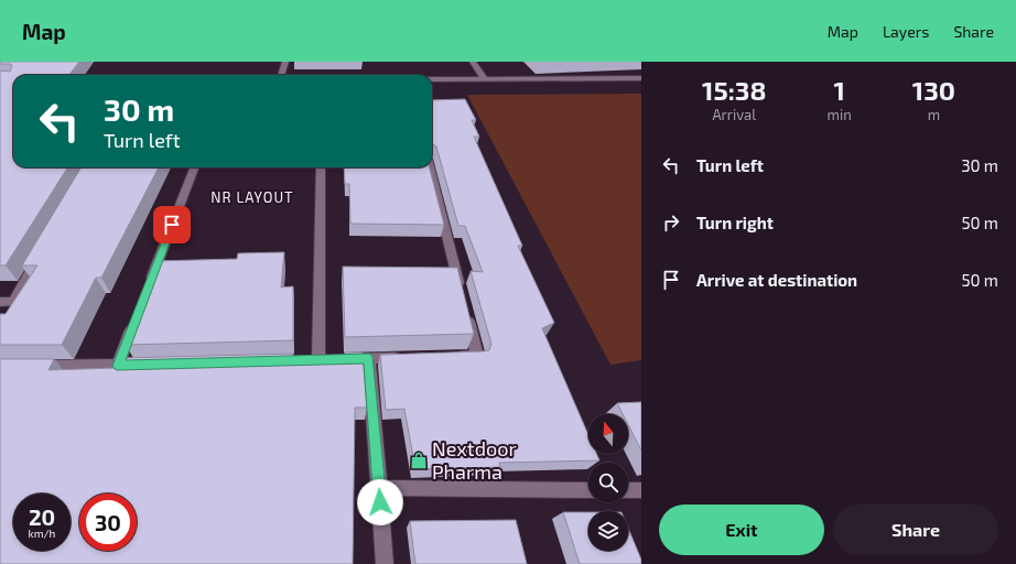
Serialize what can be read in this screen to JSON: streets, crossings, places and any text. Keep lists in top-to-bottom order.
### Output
{
  "districts": ["NR LAYOUT"],
  "places": {
    "shop": ["Nextdoor Pharma"]
  },
  "north": "top",
  "page": {
    "header": "Map",
    "nav": ["Map", "Layers", "Share"],
    "eta": [
      "15:38",
      "Arrival",
      "1",
      "min",
      "130",
      "m"
    ],
    "turn": ["30 m", "Turn left"],
    "list": [
      {
        "name": "Turn left",
        "value": "30 m"
      },
      {
        "name": "Turn right",
        "value": "50 m"
      },
      {
        "name": "Arrive at destination",
        "value": "50 m"
      }
    ],
    "speed": "20 km/h",
    "limit": "30",
    "buttons": ["Exit", "Share"]
  }
}
